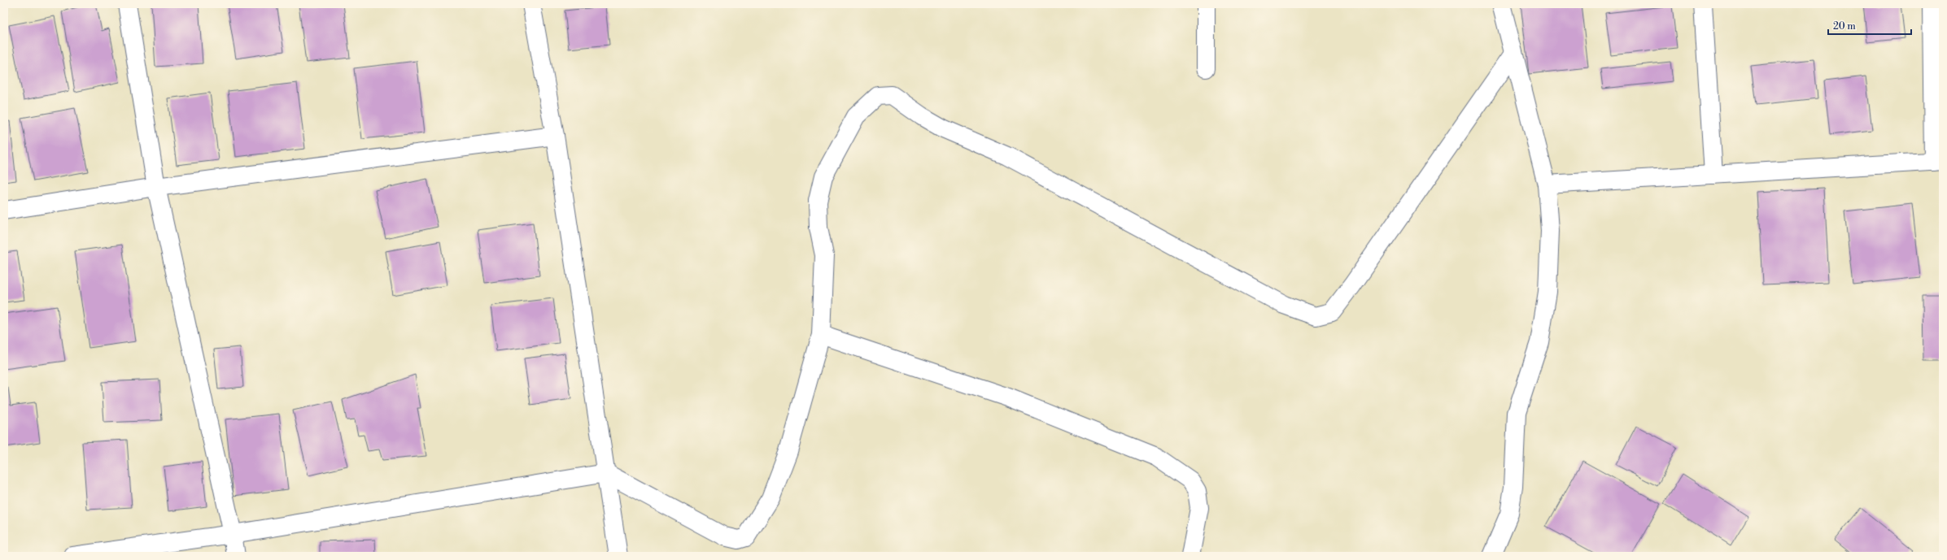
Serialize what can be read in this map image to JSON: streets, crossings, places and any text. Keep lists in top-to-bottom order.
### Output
{
  "scale_bar": "20 m"
}
